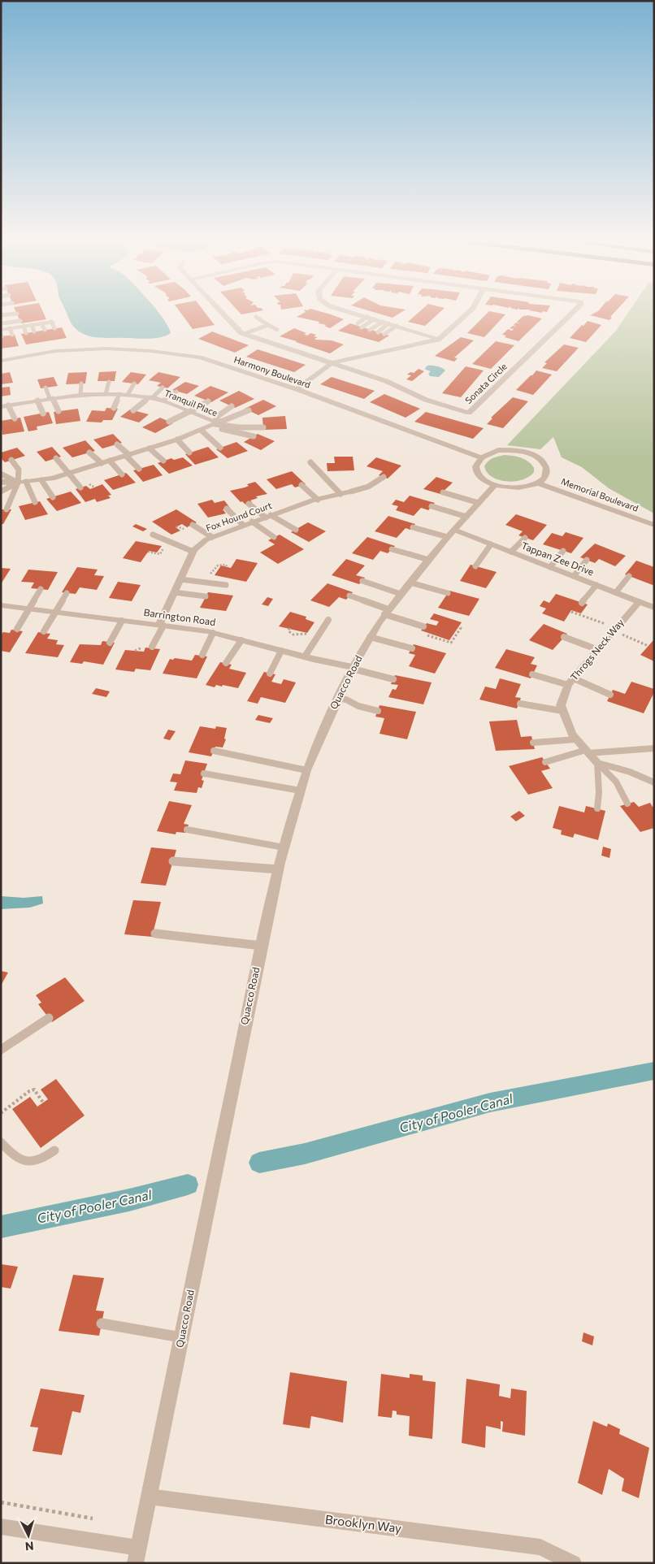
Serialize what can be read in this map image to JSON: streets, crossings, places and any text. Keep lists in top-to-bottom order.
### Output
{
  "streets": {
    "street": [
      "Harmony Boulevard",
      "Sonata Circle",
      "Tranquil Place",
      "Memorial Boulevard",
      "Fox Hound Court",
      "Tappan Zee Drive",
      "Barrington Road",
      "Throgs Neck Way",
      "Quacco Road",
      "Brooklyn Way"
    ]
  },
  "crossings": [
    ["Fox Hound Court", "Barrington Road"],
    ["Tappan Zee Drive", "Throgs Neck Way"],
    ["Tappan Zee Drive", "Quacco Road"],
    ["Barrington Road", "Quacco Road"],
    ["Quacco Road", "Brooklyn Way"]
  ],
  "water": ["City of Pooler Canal"],
  "north": "bottom"
}
